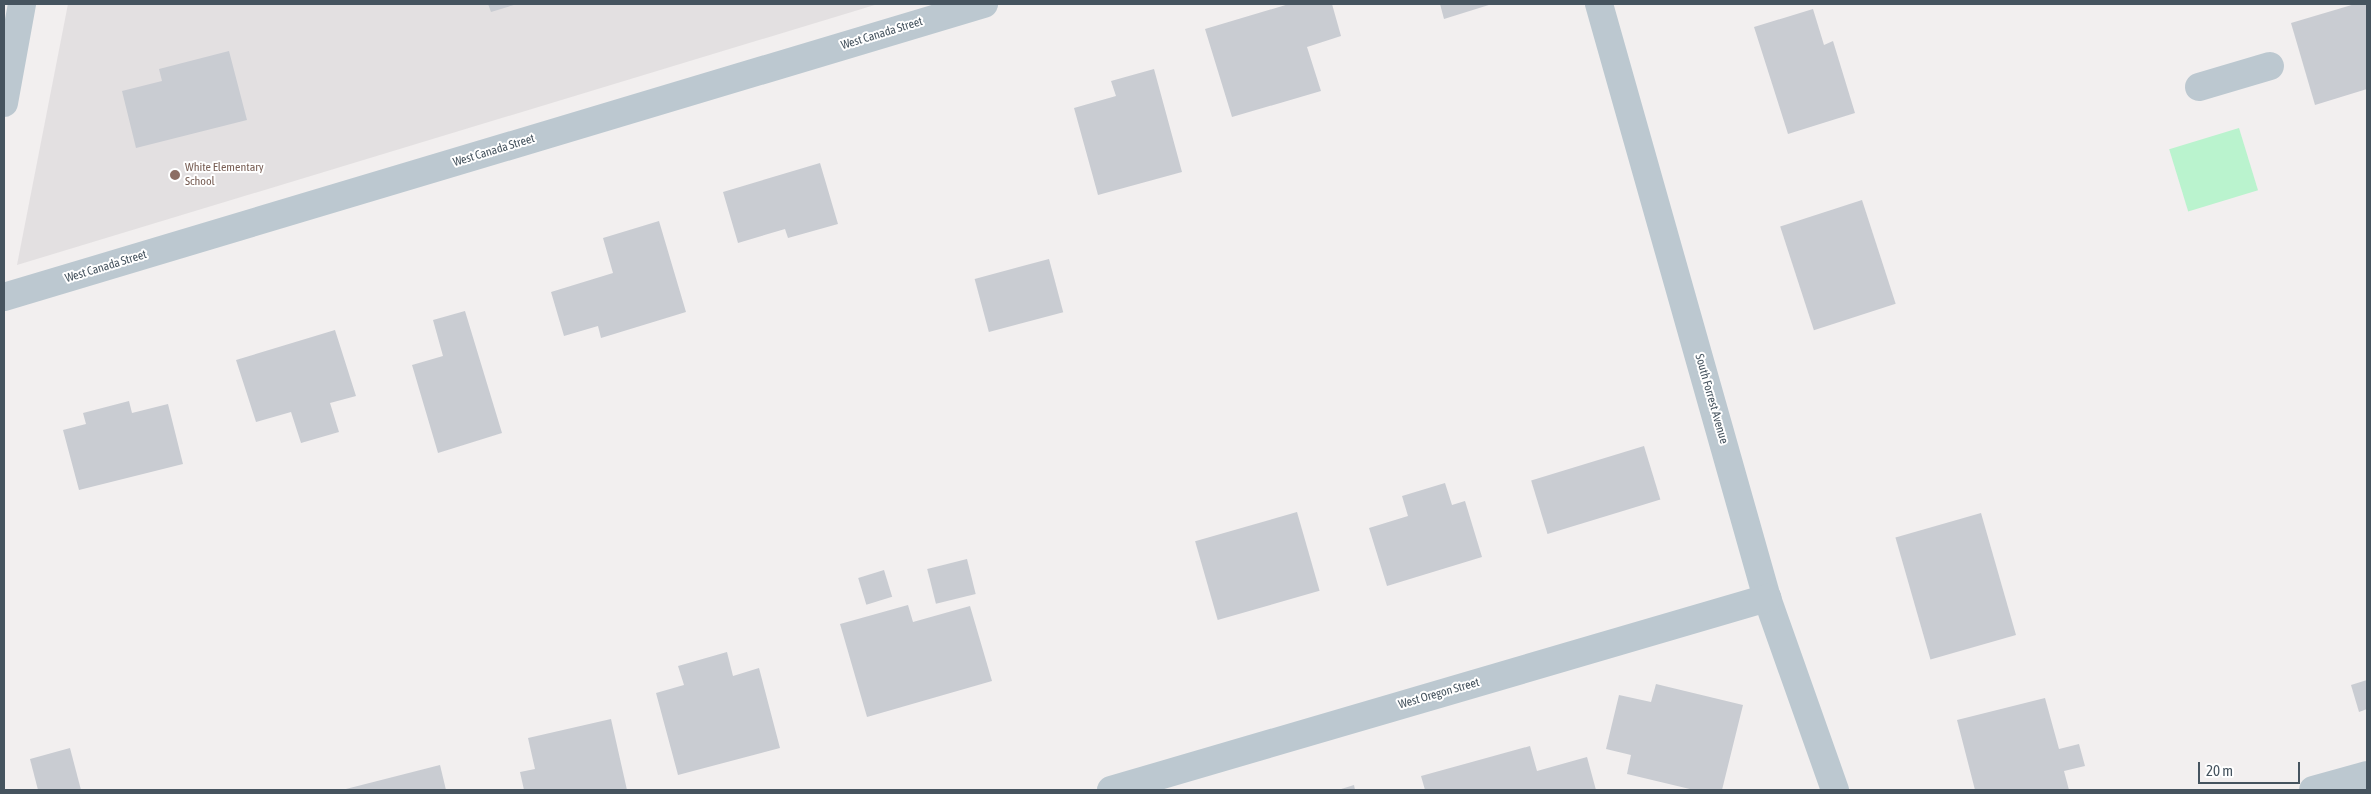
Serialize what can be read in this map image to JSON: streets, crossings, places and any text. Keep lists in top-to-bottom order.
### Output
{
  "streets": {
    "street": ["West Canada Street", "South Forrest Avenue", "West Oregon Street"]
  },
  "crossings": [
    ["South Forrest Avenue", "West Oregon Street"]
  ],
  "places": ["White Elementary School"],
  "scale_bar": "20 m"
}
